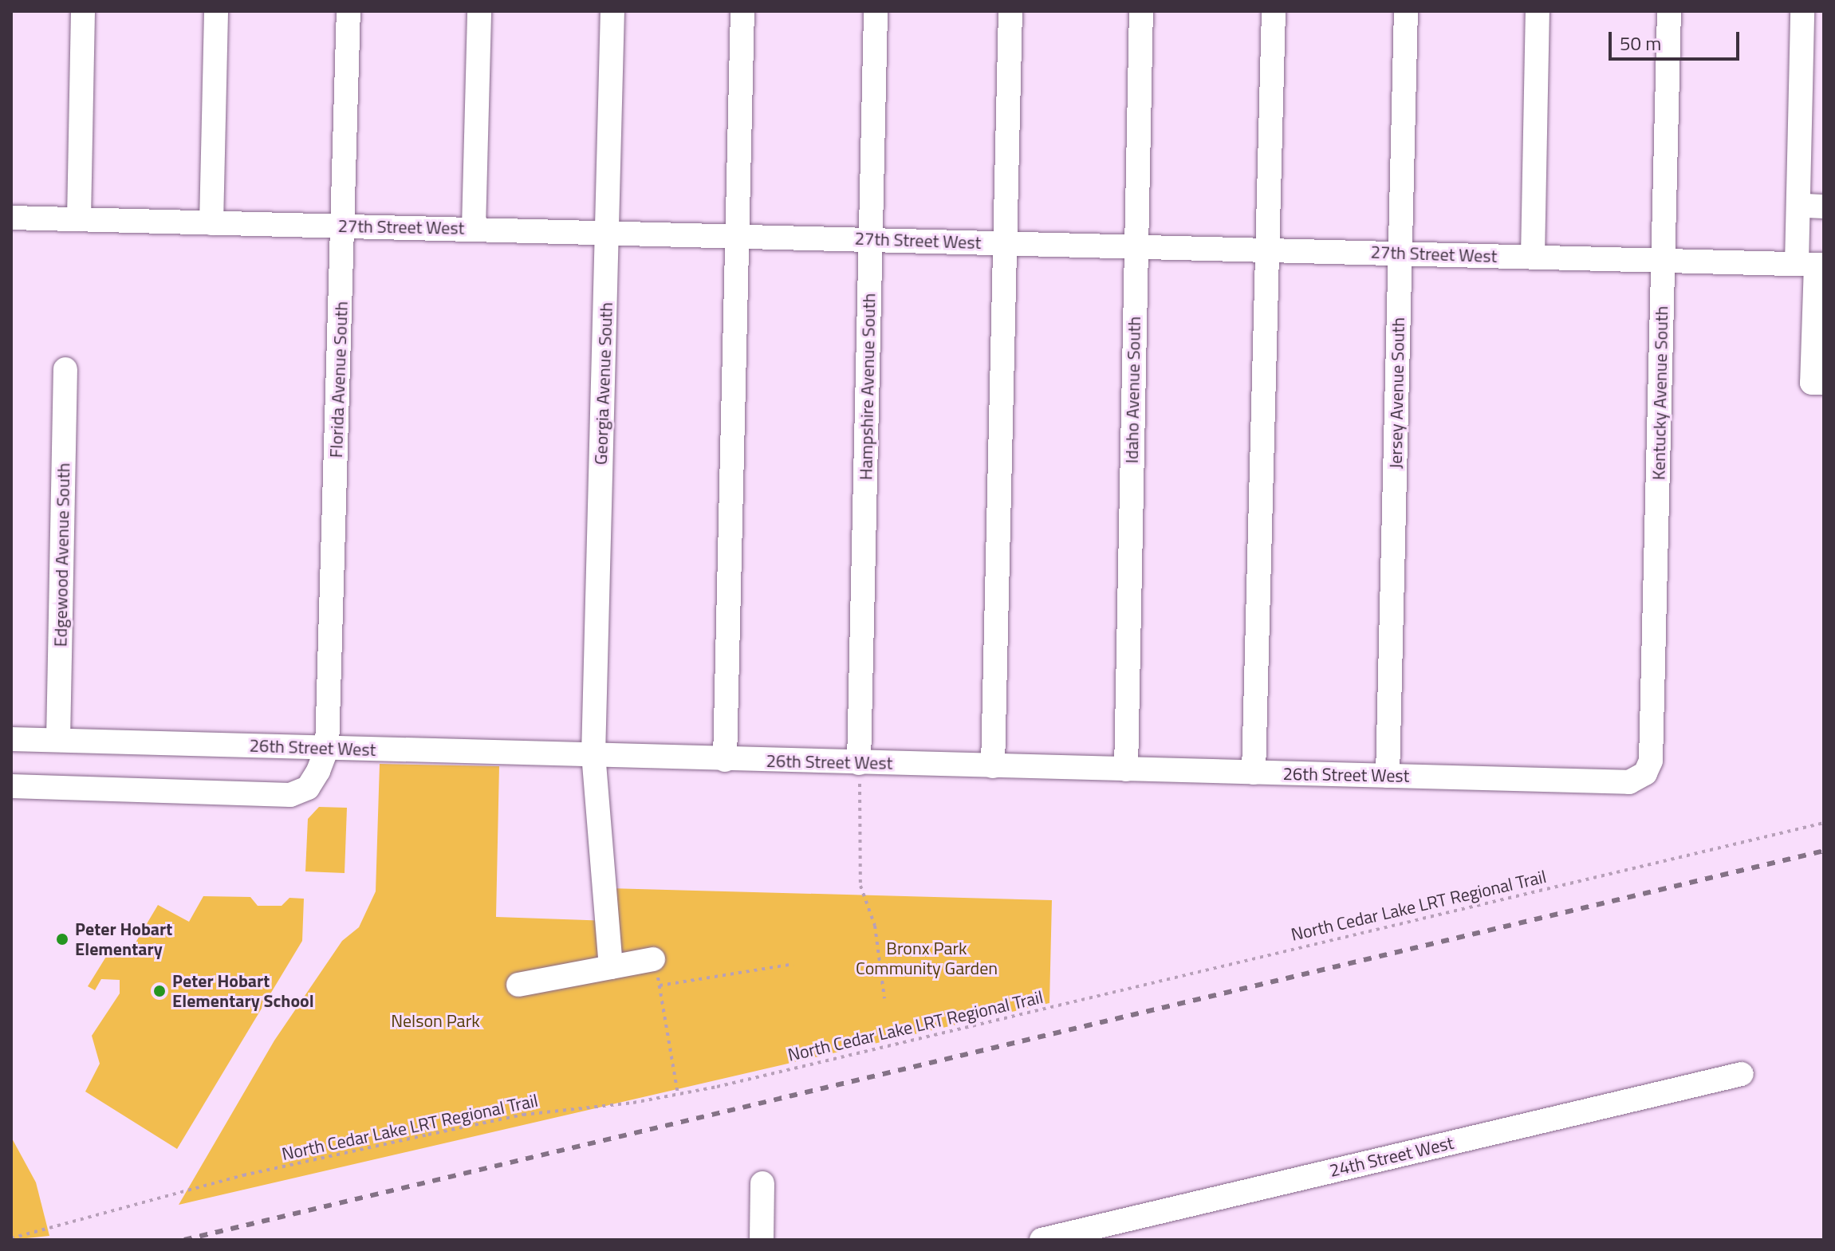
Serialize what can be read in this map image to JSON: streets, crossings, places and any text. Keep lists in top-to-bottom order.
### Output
{
  "streets": {
    "street": [
      "27th Street West",
      "Florida Avenue South",
      "Georgia Avenue South",
      "Hampshire Avenue South",
      "Idaho Avenue South",
      "Jersey Avenue South",
      "Kentucky Avenue South",
      "Edgewood Avenue South",
      "26th Street West",
      "24th Street West"
    ],
    "path": ["North Cedar Lake LRT Regional Trail"]
  },
  "crossings": [
    ["27th Street West", "Florida Avenue South"],
    ["27th Street West", "Georgia Avenue South"],
    ["27th Street West", "Hampshire Avenue South"],
    ["27th Street West", "Idaho Avenue South"],
    ["27th Street West", "Jersey Avenue South"],
    ["27th Street West", "Kentucky Avenue South"],
    ["Florida Avenue South", "26th Street West"],
    ["Georgia Avenue South", "26th Street West"],
    ["Hampshire Avenue South", "26th Street West"],
    ["Idaho Avenue South", "26th Street West"],
    ["Jersey Avenue South", "26th Street West"],
    ["Kentucky Avenue South", "26th Street West"],
    ["Edgewood Avenue South", "26th Street West"]
  ],
  "parks": ["Bronx Park Community Garden", "Nelson Park"],
  "places": ["Peter Hobart Elementary", "Peter Hobart Elementary School"],
  "scale_bar": "50 m"
}
